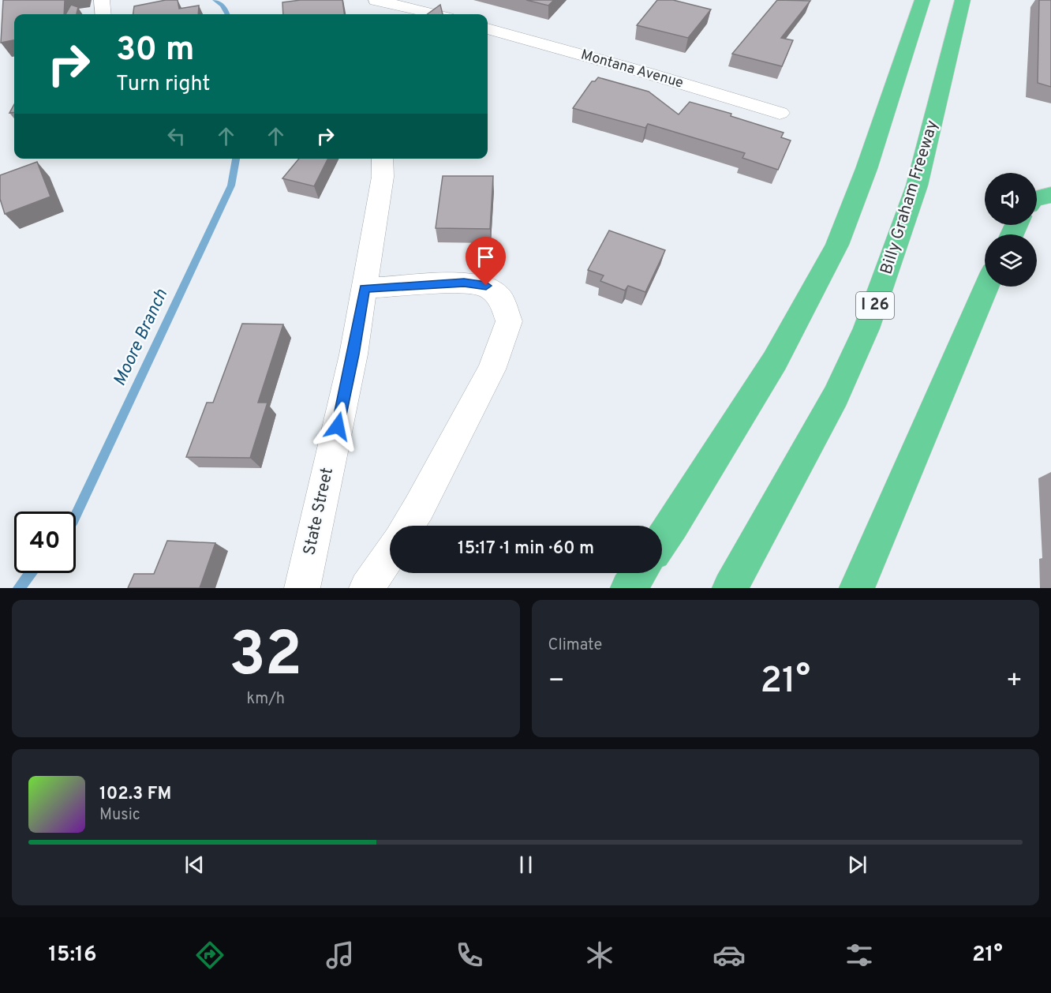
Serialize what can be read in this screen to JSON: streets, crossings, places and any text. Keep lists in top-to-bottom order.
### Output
{
  "streets": {
    "highway": ["Billy Graham Freeway", "I 26"],
    "street": ["Montana Avenue", "State Street"]
  },
  "water": ["Moore Branch"],
  "page": {
    "turn": ["30 m", "Turn right"],
    "limit": "40",
    "trip": "15:17 · 1 min · 60 m",
    "tile": [
      ["32", "km/h"],
      "Climate"
    ],
    "heat": ["−", "21°", "+"],
    "song": ["102.3 FM", "Music"],
    "tabs": ["15:16", "21°"]
  }
}
